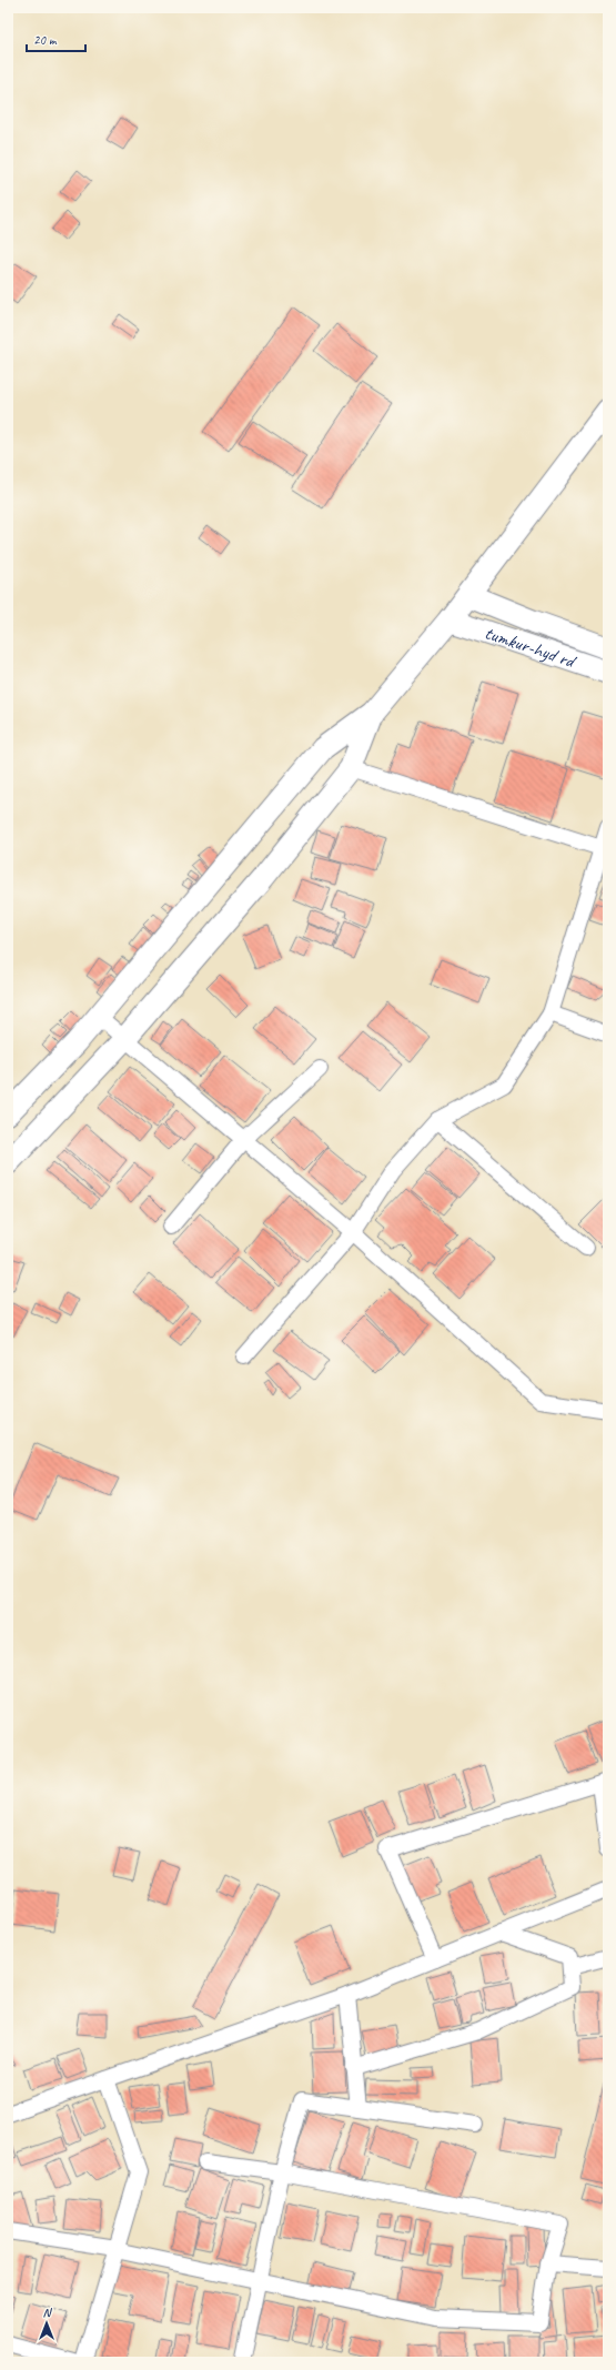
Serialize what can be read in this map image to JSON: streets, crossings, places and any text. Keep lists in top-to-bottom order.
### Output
{
  "streets": {
    "main road": ["tumkur-hyd rd"]
  },
  "scale_bar": "20 m",
  "north": "top"
}
